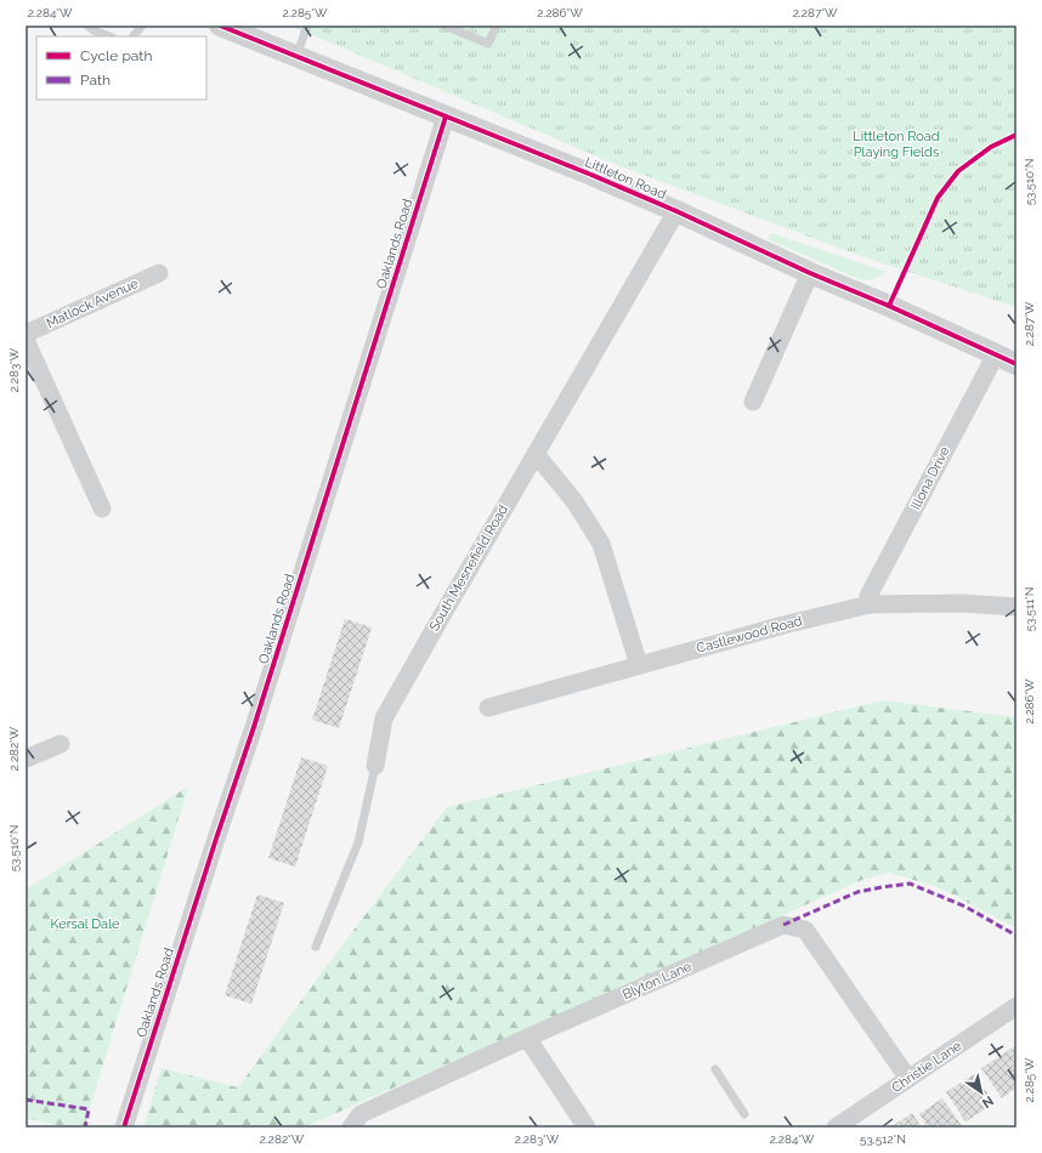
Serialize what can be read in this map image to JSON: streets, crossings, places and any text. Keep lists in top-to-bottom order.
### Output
{
  "streets": {
    "street": [
      "Littleton Road",
      "Oaklands Road",
      "Matlock Avenue",
      "Illona Drive",
      "South Mesnefield Road",
      "Castlewood Road",
      "Blyton Lane",
      "Christie Lane"
    ]
  },
  "crossings": [
    ["Littleton Road", "Oaklands Road"],
    ["Littleton Road", "Illona Drive"],
    ["Littleton Road", "South Mesnefield Road"],
    ["Illona Drive", "Castlewood Road"],
    ["Blyton Lane", "Christie Lane"]
  ],
  "parks": ["Littleton Road Playing Fields", "Kersal Dale"],
  "legend": ["Cycle path", "Path"],
  "north": "bottom right",
  "coordinates": [
    "2.284°W",
    "2.285°W",
    "2.286°W",
    "2.287°W",
    "53.510°N",
    "2.283°W",
    "53.511°N",
    "2.282°W",
    "53.512°N"
  ]
}
